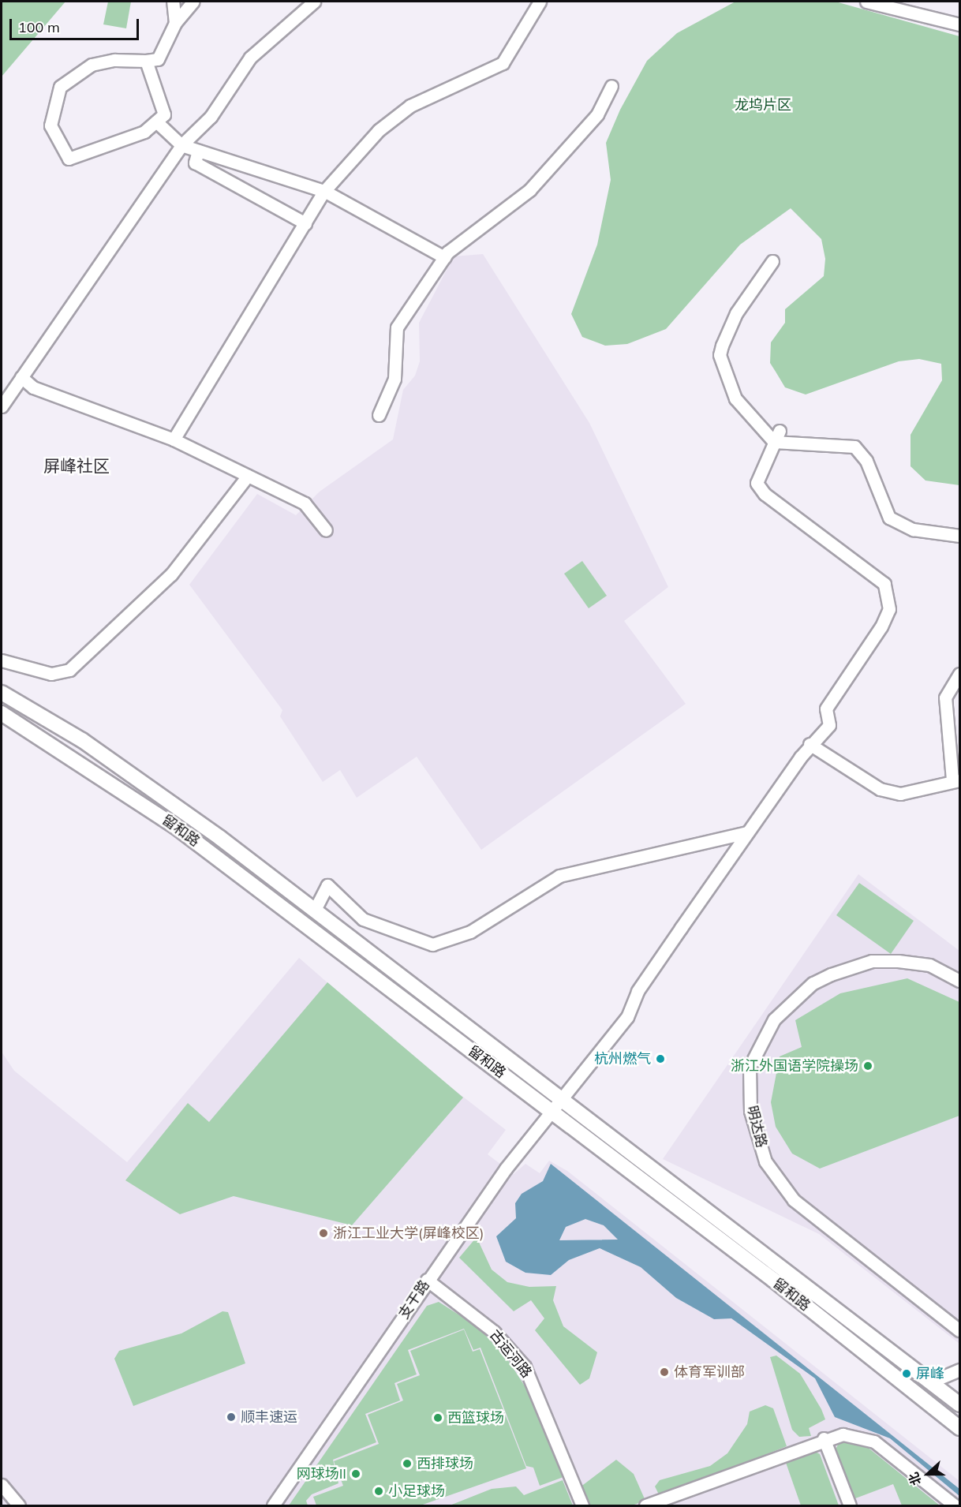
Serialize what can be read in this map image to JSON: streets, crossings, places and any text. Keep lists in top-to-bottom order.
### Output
{
  "streets": {
    "main road": ["留和路"],
    "street": ["明达路", "支干路", "古运河路"]
  },
  "crossings": [
    ["留和路", "支干路"],
    ["支干路", "古运河路"]
  ],
  "districts": ["屏峰社区"],
  "parks": ["龙坞片区"],
  "places": [
    "杭州燃气",
    "浙江外国语学院操场",
    "浙江工业大学(屏峰校区)",
    "体育军训部",
    "屏峰",
    "顺丰速运",
    "西篮球场",
    "西排球场",
    "网球场II",
    "小足球场"
  ],
  "scale_bar": "100 m",
  "north": "left"
}
